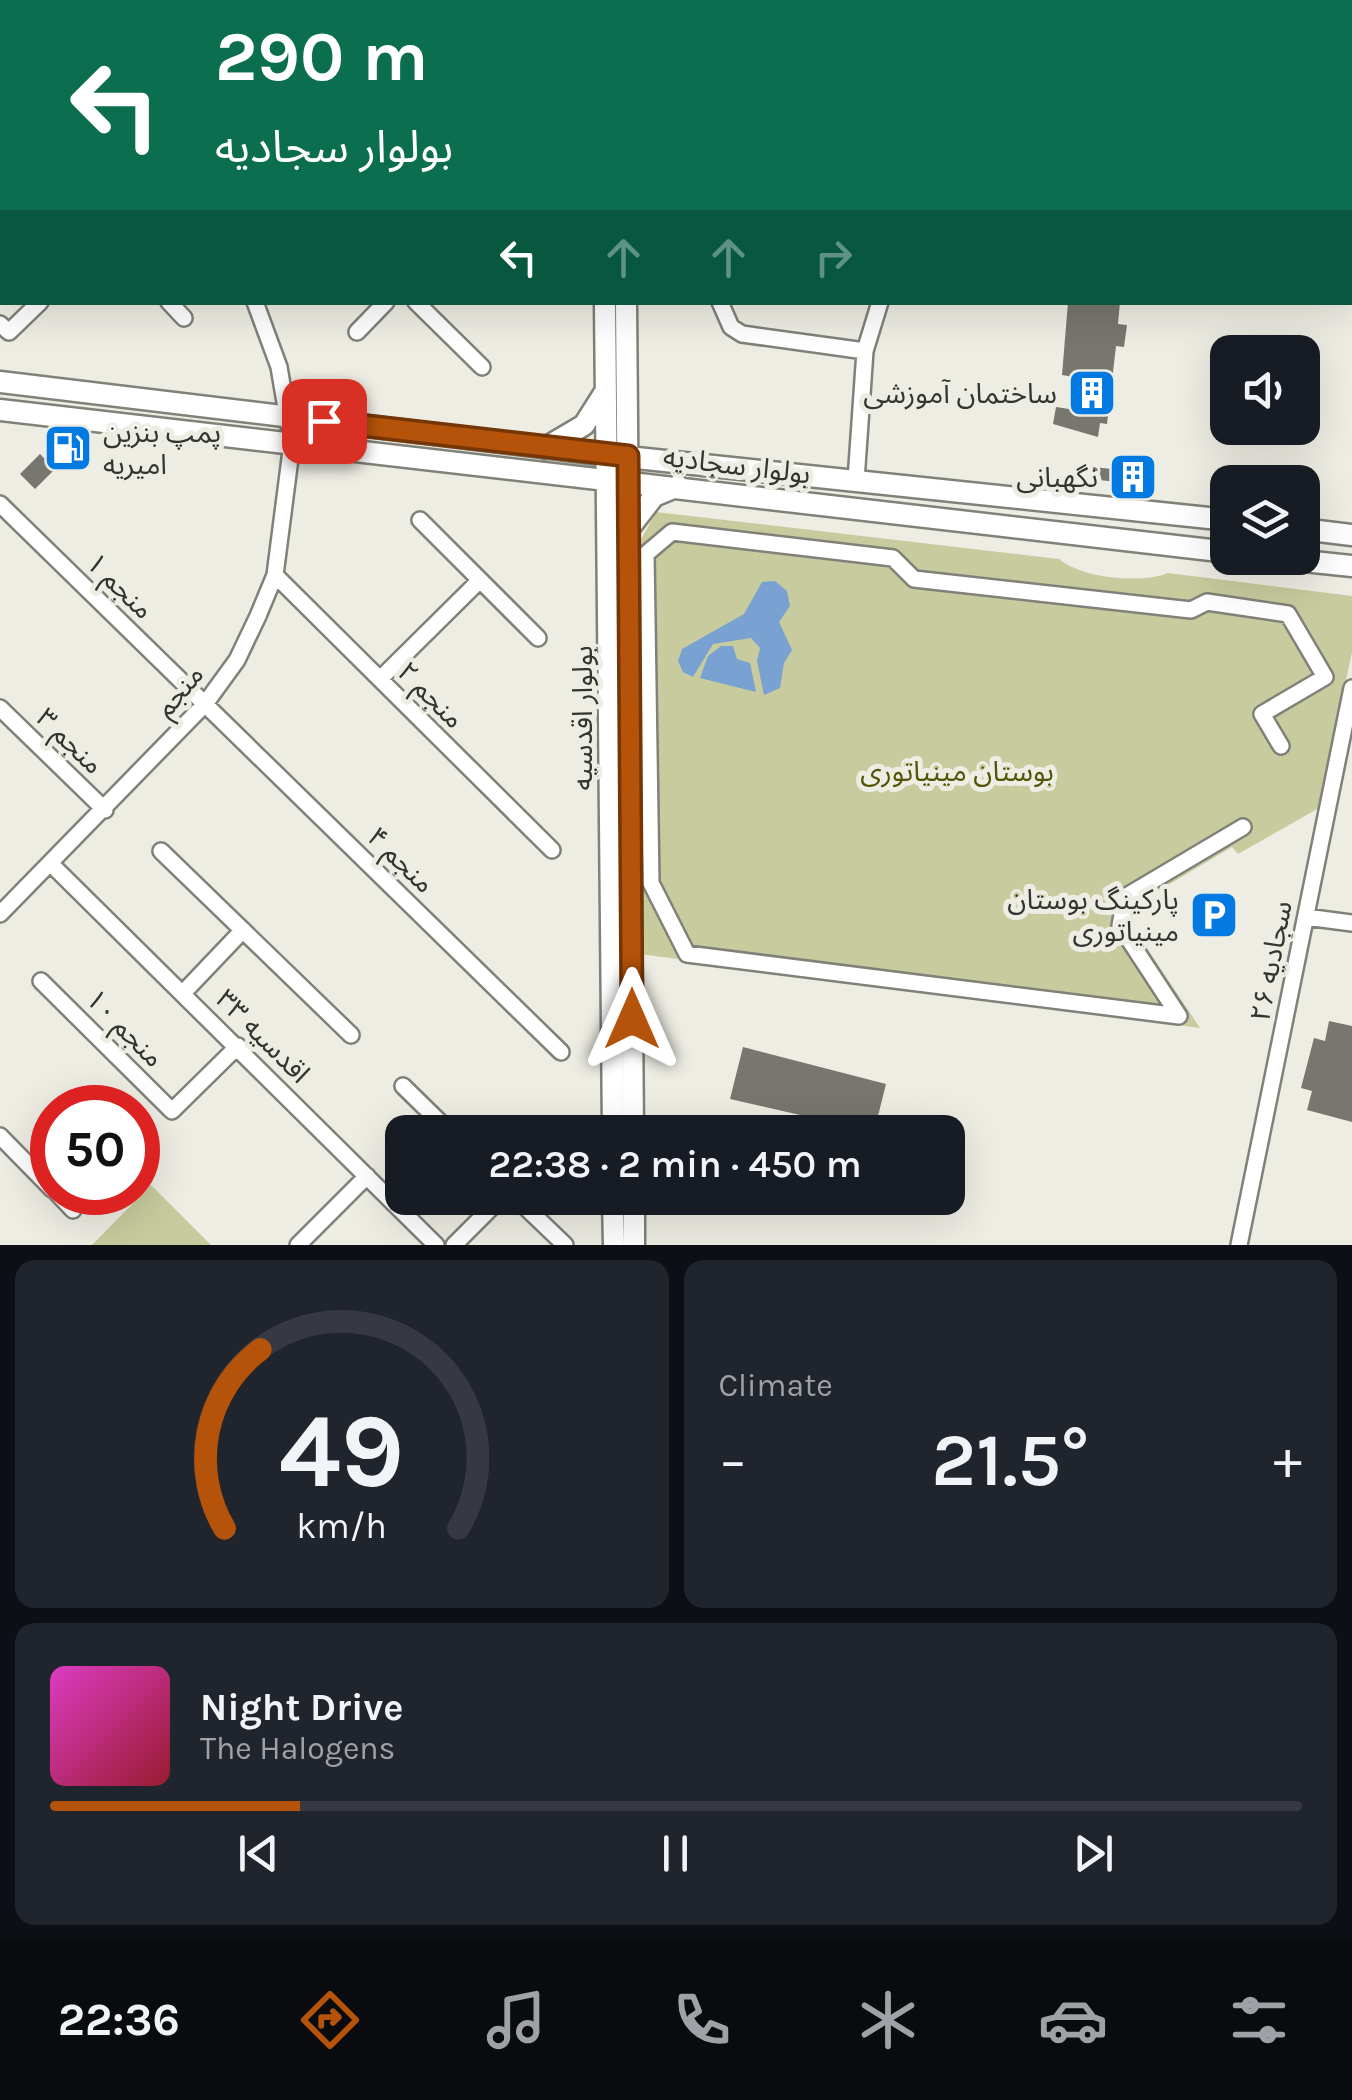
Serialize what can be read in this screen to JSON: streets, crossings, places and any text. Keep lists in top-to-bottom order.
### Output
{
  "streets": {
    "main road": ["بولوار سجادیه", "بولوار اقدسیه"],
    "street": [
      "منجم ۱",
      "منجم",
      "منجم ۲",
      "منجم ۳",
      "منجم ۴",
      "سجادیه ۲۶",
      "منجم ۱۰",
      "اقدسیه ۳۳"
    ]
  },
  "crossings": [
    ["بولوار سجادیه", "منجم"],
    ["بولوار سجادیه", "بولوار اقدسیه"],
    ["منجم ۱", "منجم"],
    ["منجم ۱", "منجم ۴"],
    ["منجم", "منجم ۲"],
    ["منجم", "منجم ۳"],
    ["منجم", "منجم ۴"],
    ["منجم", "اقدسیه ۳۳"],
    ["منجم ۱۰", "اقدسیه ۳۳"]
  ],
  "parks": ["بوستان مینیاتوری"],
  "places": {
    "building": ["ساختمان آموزشی", "نگهبانی"],
    "fuel station": ["پمپ بنزین امیریه"],
    "parking": ["پارکینگ بوستان مینیاتوری"]
  },
  "page": {
    "turn": ["290 m", "بولوار سجادیه"],
    "limit": "50",
    "trip": "22:38 · 2 min · 450 m",
    "tile": "Climate",
    "heat": ["−", "21.5°", "+"],
    "song": ["Night Drive", "The Halogens"],
    "tabs": "22:36",
    "gauge": ["49", "km/h"]
  }
}
